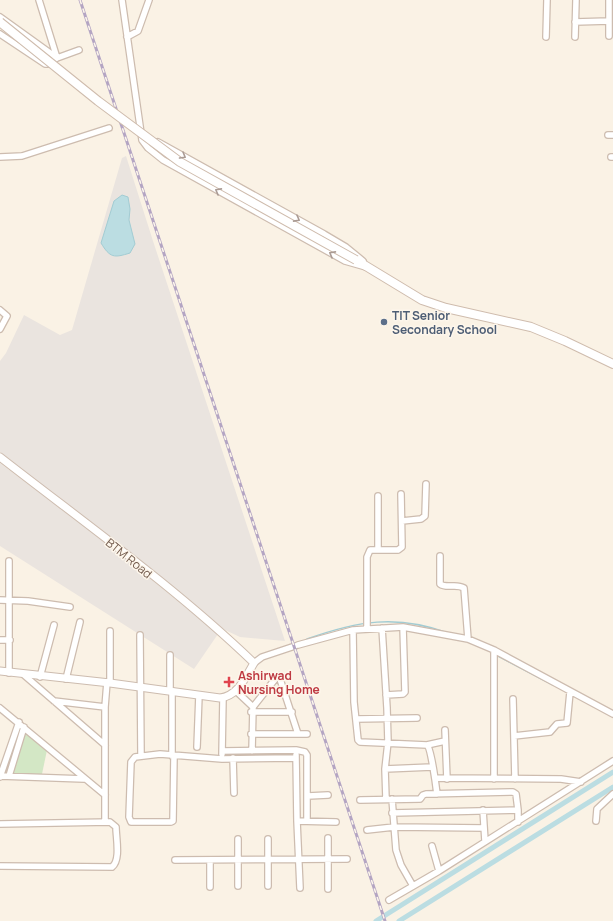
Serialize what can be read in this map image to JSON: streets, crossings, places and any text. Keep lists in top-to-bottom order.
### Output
{
  "streets": {
    "street": ["BTM Road"]
  },
  "places": {
    "other": ["TIT Senior Secondary School"],
    "health": ["Ashirwad Nursing Home"]
  }
}
